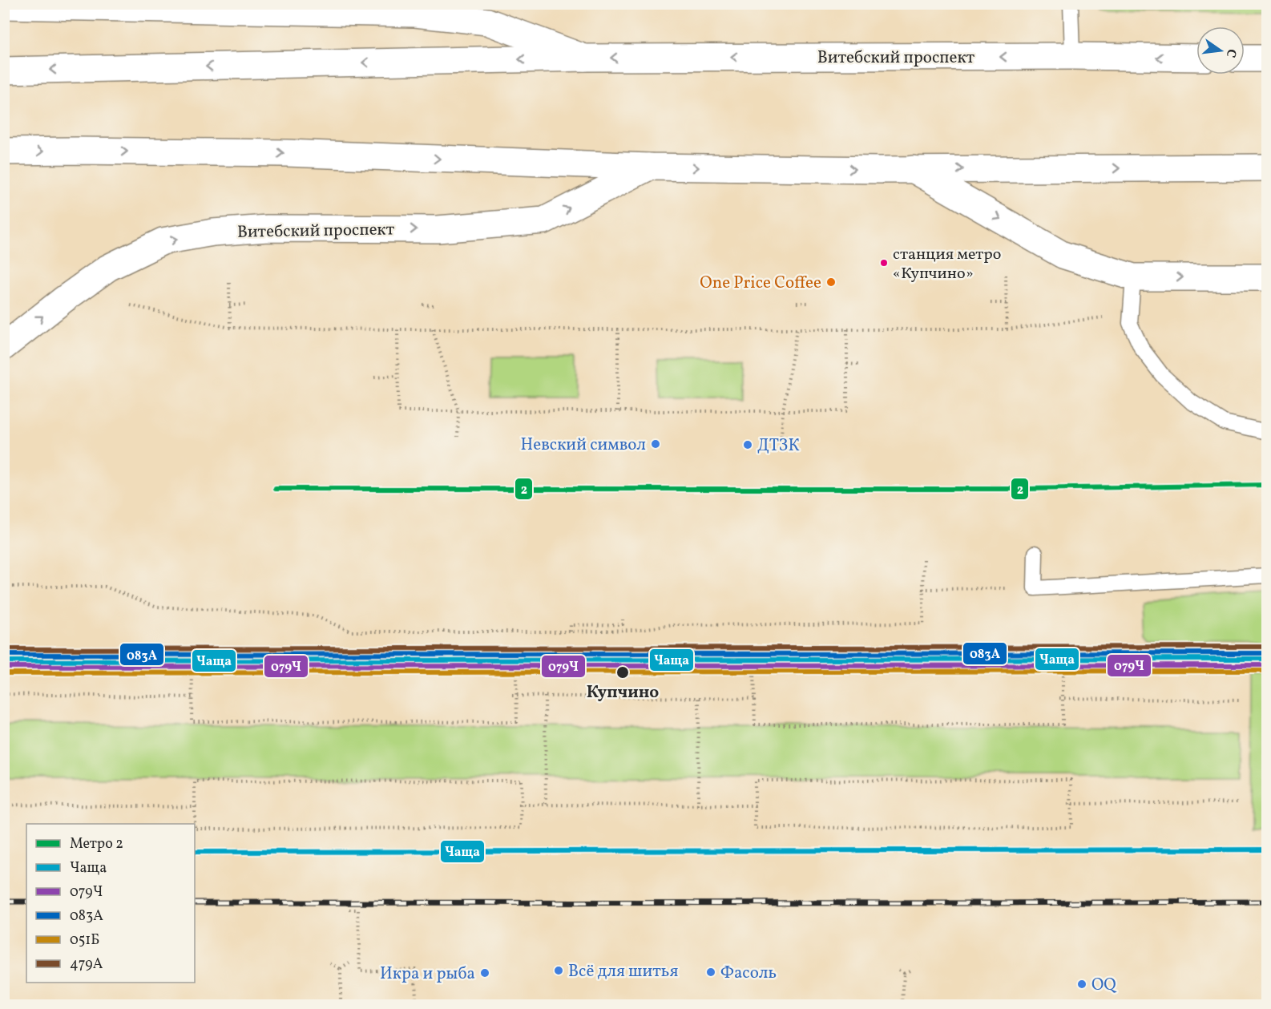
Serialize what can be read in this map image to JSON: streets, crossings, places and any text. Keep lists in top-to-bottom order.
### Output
{
  "streets": {
    "main road": ["Витебский проспект"]
  },
  "places": [
    "станция метро «Купчино»",
    "One Price Coffee",
    "Невский символ",
    "ДТЗК",
    "Купчино",
    "Всё для шитья",
    "Фасоль",
    "Икра и рыба",
    "OQ"
  ],
  "lines": [
    "metro line 2",
    "transit line 479А",
    "transit line 083А",
    "transit line Чаща",
    "transit line 079Ч",
    "transit line 051Б"
  ],
  "legend": [
    "Метро 2",
    "Чаща",
    "079Ч",
    "083А",
    "051Б",
    "479А"
  ],
  "north": "right"
}
